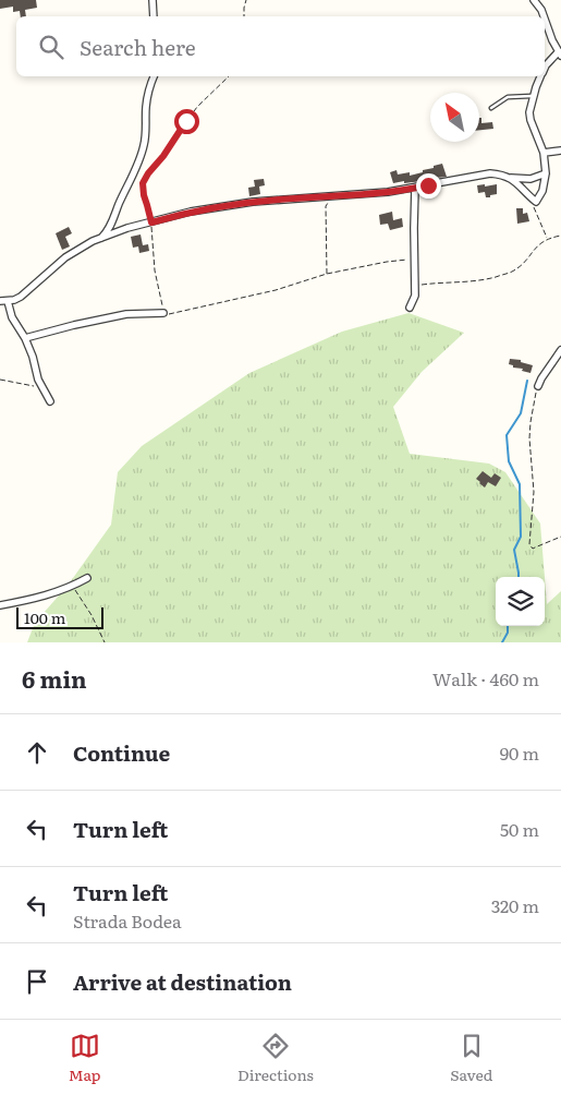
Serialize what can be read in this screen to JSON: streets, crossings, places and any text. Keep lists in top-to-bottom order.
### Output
{
  "scale_bar": "100 m",
  "north": "top left",
  "page": {
    "search": "Search here",
    "scale": "100 m",
    "heading": ["6 min", "Walk · 460 m"],
    "list": [
      ["Continue", "90 m"],
      ["Turn left", "50 m"],
      ["Turn left", "Strada Bodea", "320 m"],
      "Arrive at destination"
    ],
    "nav": ["Map", "Directions", "Saved"]
  }
}
